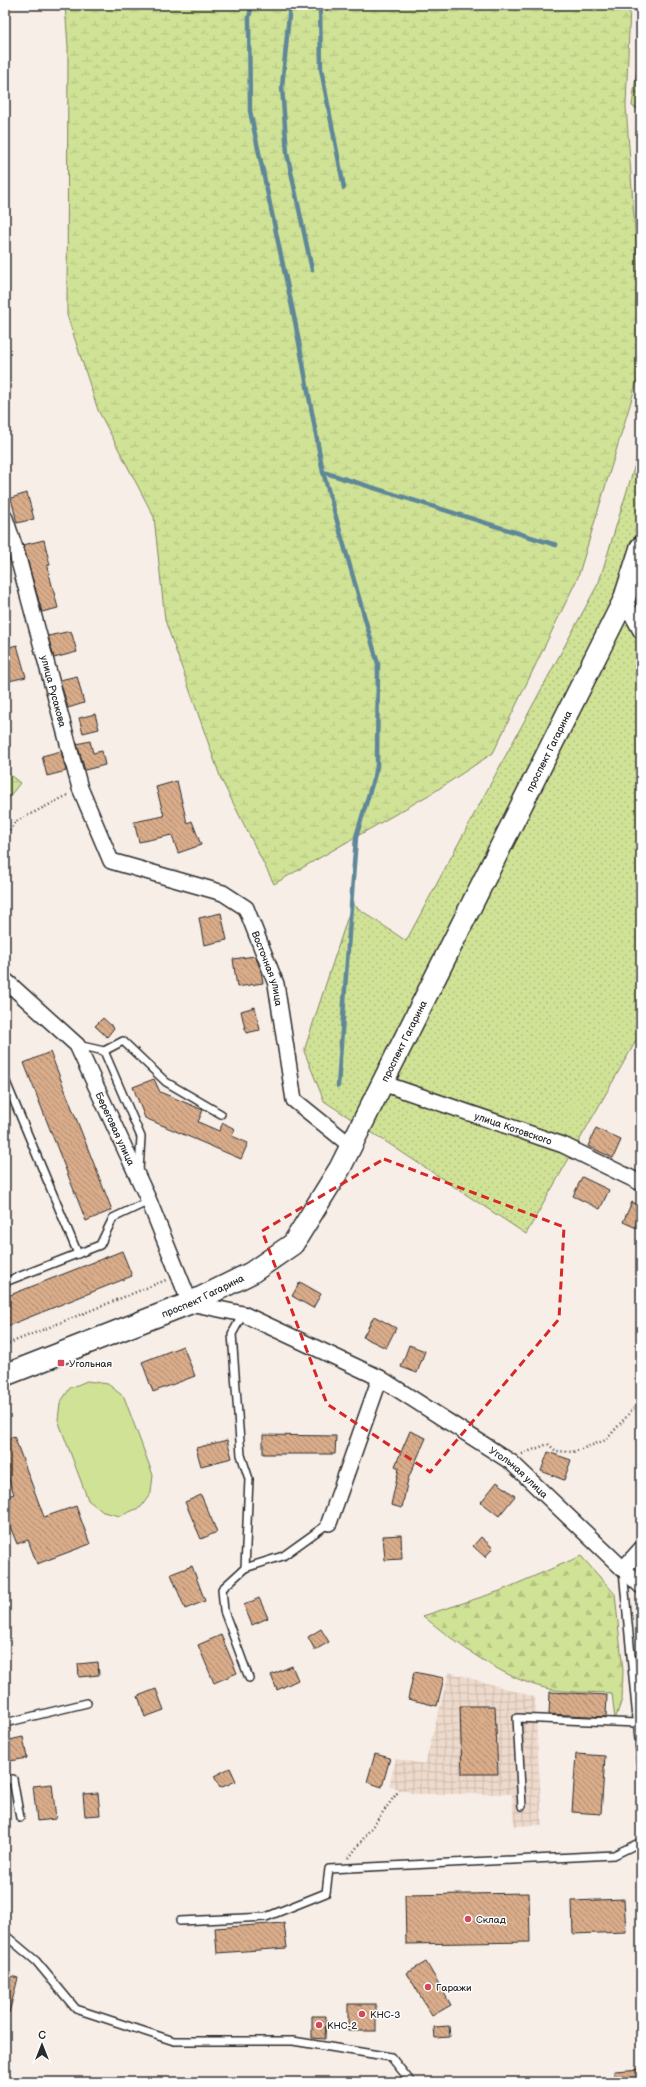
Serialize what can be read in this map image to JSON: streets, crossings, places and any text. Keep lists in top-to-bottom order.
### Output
{
  "streets": {
    "main road": ["проспект Гагарина"],
    "street": [
      "улица Русакова",
      "Восточная улица",
      "улица Котовского",
      "Береговая улица",
      "Угольная улица"
    ]
  },
  "crossings": [
    ["улица Русакова", "Восточная улица"],
    ["проспект Гагарина", "Восточная улица"],
    ["проспект Гагарина", "улица Котовского"],
    ["проспект Гагарина", "Береговая улица"],
    ["проспект Гагарина", "Угольная улица"],
    ["Береговая улица", "Угольная улица"]
  ],
  "places": {
    "transit": ["Угольная"],
    "other": [
      "Склад",
      "Гаражи",
      "КНС-3",
      "КНС-2"
    ]
  },
  "north": "top"
}
